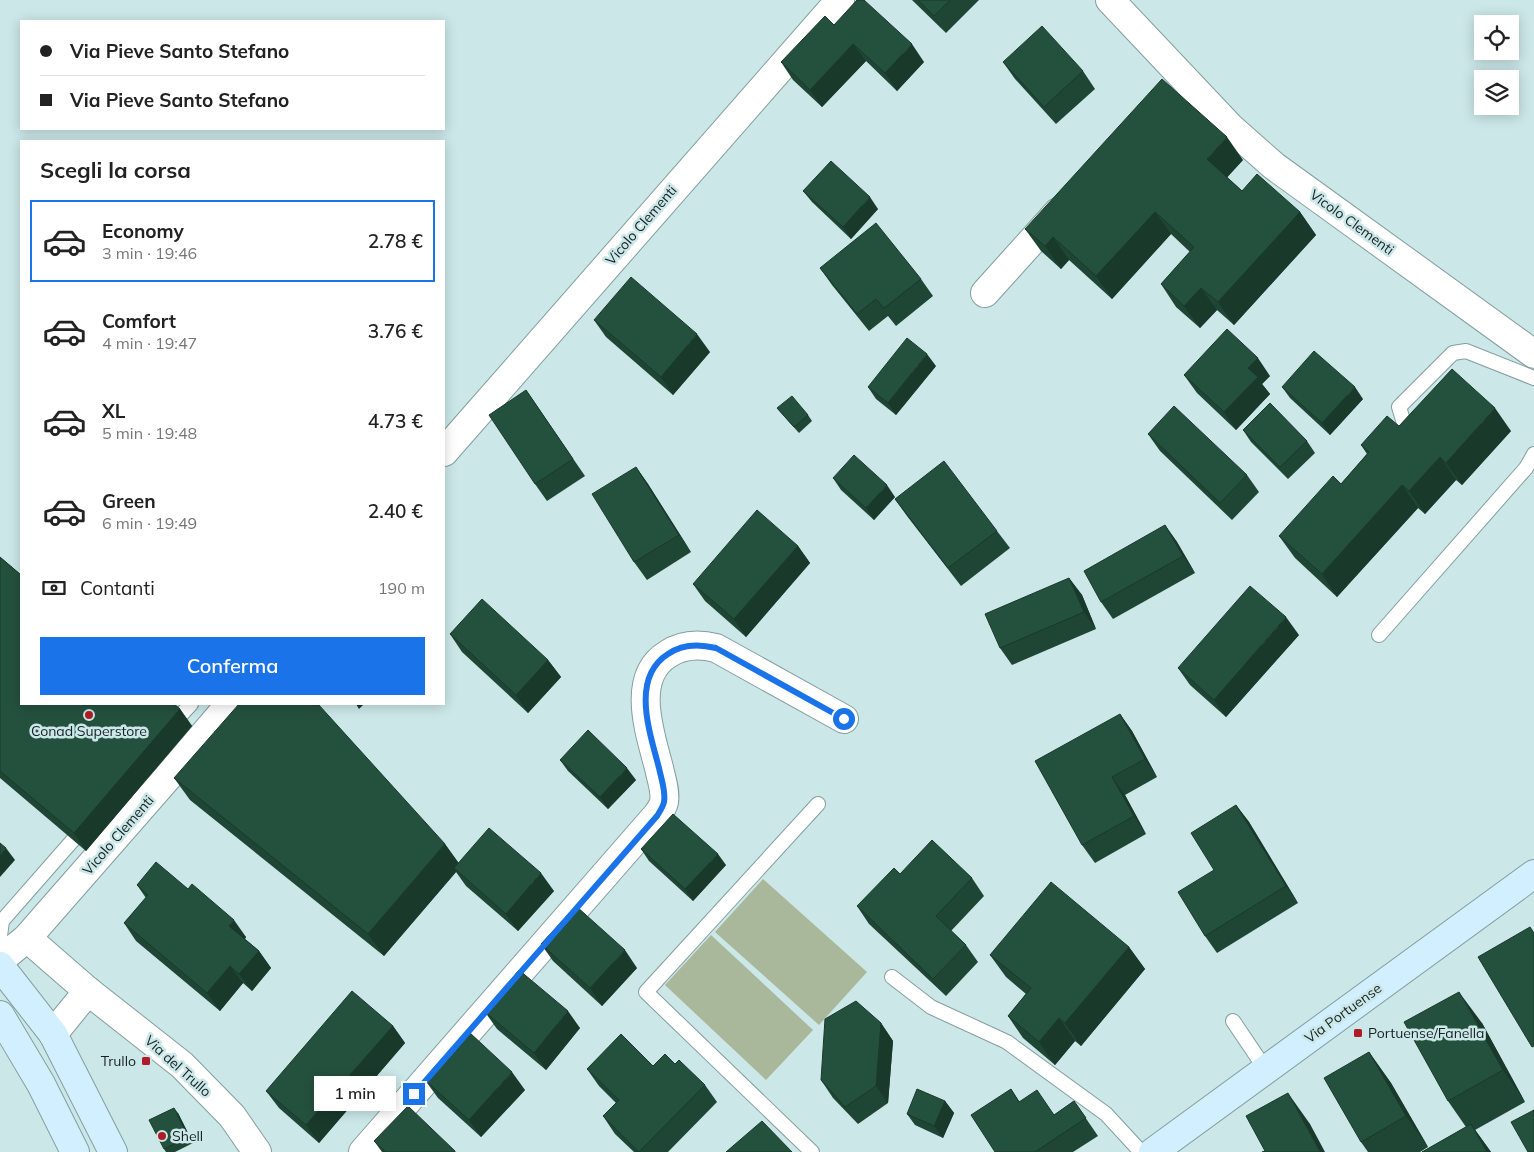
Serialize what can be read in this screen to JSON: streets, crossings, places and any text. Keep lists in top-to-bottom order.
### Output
{
  "streets": {
    "main road": ["Via Portuense"],
    "street": ["Vicolo Clementi", "Via del Trullo"]
  },
  "crossings": [
    ["Vicolo Clementi", "Via del Trullo"]
  ],
  "places": {
    "other": ["Conad Superstore", "Shell"],
    "transit": ["Portuense/Fanella", "Trullo"]
  },
  "page": {
    "banner": ["Via Pieve Santo Stefano", "Via Pieve Santo Stefano"],
    "heading": "Scegli la corsa",
    "list": [
      {
        "name": "Economy",
        "note": "3 min · 19:46",
        "value": "2.78 €"
      },
      {
        "name": "Comfort",
        "note": "4 min · 19:47",
        "value": "3.76 €"
      },
      {
        "name": "XL",
        "note": "5 min · 19:48",
        "value": "4.73 €"
      },
      {
        "name": "Green",
        "note": "6 min · 19:49",
        "value": "2.40 €"
      }
    ],
    "pay": ["Contanti", "190 m"],
    "buttons": "Conferma",
    "bubble": "1 min"
  }
}
